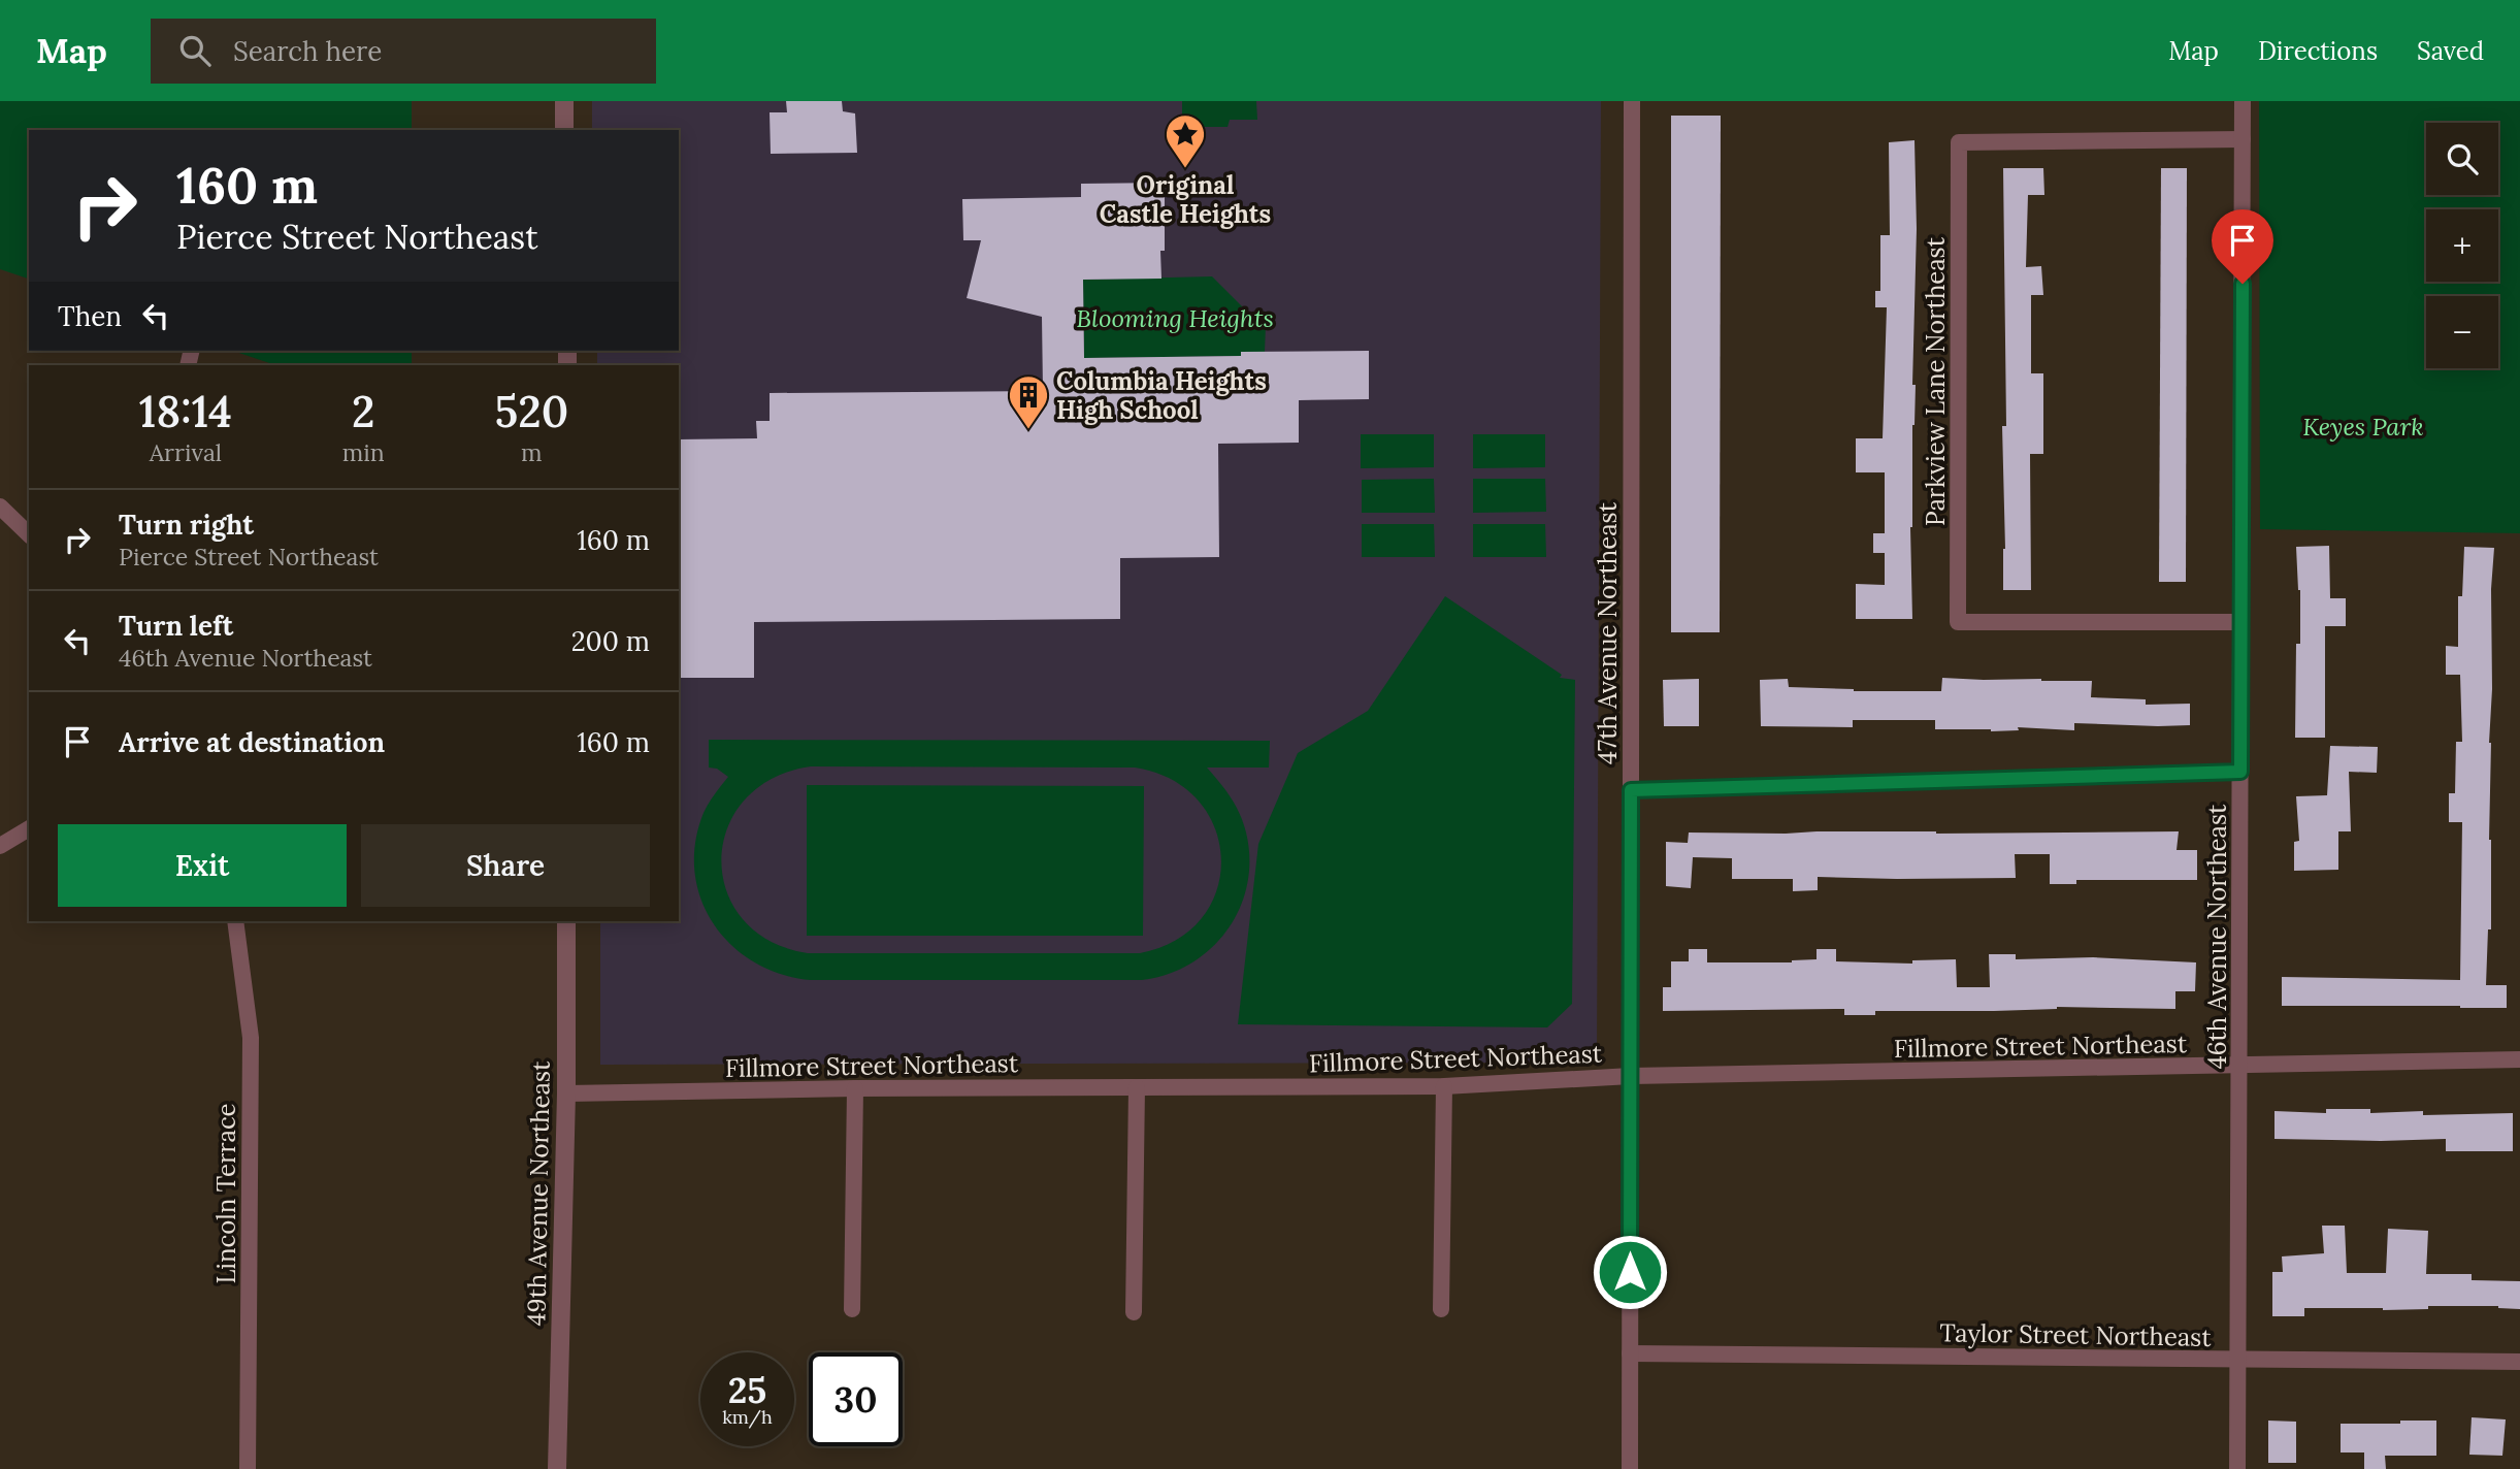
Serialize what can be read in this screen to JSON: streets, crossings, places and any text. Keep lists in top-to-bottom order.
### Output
{
  "streets": {
    "street": [
      "Parkview Lane Northeast",
      "47th Avenue Northeast",
      "46th Avenue Northeast",
      "Fillmore Street Northeast",
      "Lincoln Terrace",
      "49th Avenue Northeast",
      "Taylor Street Northeast"
    ]
  },
  "crossings": [
    ["Parkview Lane Northeast", "46th Avenue Northeast"],
    ["47th Avenue Northeast", "Fillmore Street Northeast"],
    ["47th Avenue Northeast", "Taylor Street Northeast"],
    ["46th Avenue Northeast", "Fillmore Street Northeast"],
    ["46th Avenue Northeast", "Taylor Street Northeast"],
    ["Fillmore Street Northeast", "49th Avenue Northeast"]
  ],
  "parks": ["Blooming Heights", "Keyes Park"],
  "places": {
    "place": ["Original Castle Heights"],
    "building": ["Columbia Heights High School"]
  },
  "page": {
    "header": "Map",
    "search": "Search here",
    "nav": ["Map", "Directions", "Saved"],
    "map_buttons": ["+", "−"],
    "turn": ["160 m", "Pierce Street Northeast"],
    "then": "Then",
    "eta": [
      "18:14",
      "Arrival",
      "2",
      "min",
      "520",
      "m"
    ],
    "list": [
      {
        "name": "Turn right",
        "note": "Pierce Street Northeast",
        "value": "160 m"
      },
      {
        "name": "Turn left",
        "note": "46th Avenue Northeast",
        "value": "200 m"
      },
      {
        "name": "Arrive at destination",
        "value": "160 m"
      }
    ],
    "buttons": ["Exit", "Share"],
    "speed": "25 km/h",
    "limit": "30"
  }
}
